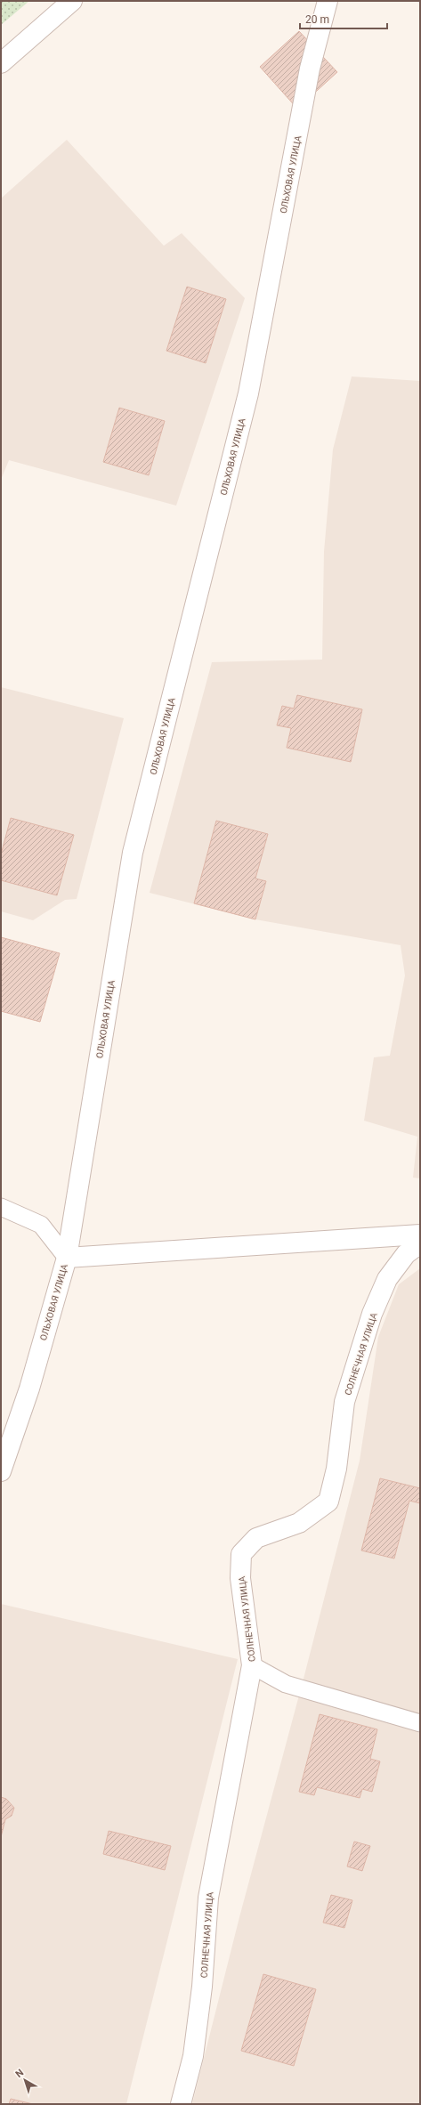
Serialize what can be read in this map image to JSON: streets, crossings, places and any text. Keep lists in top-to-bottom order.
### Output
{
  "streets": {
    "street": ["ОЛЬХОВАЯ УЛИЦА", "СОЛНЕЧНАЯ УЛИЦА"]
  },
  "scale_bar": "20 m",
  "north": "top left"
}
